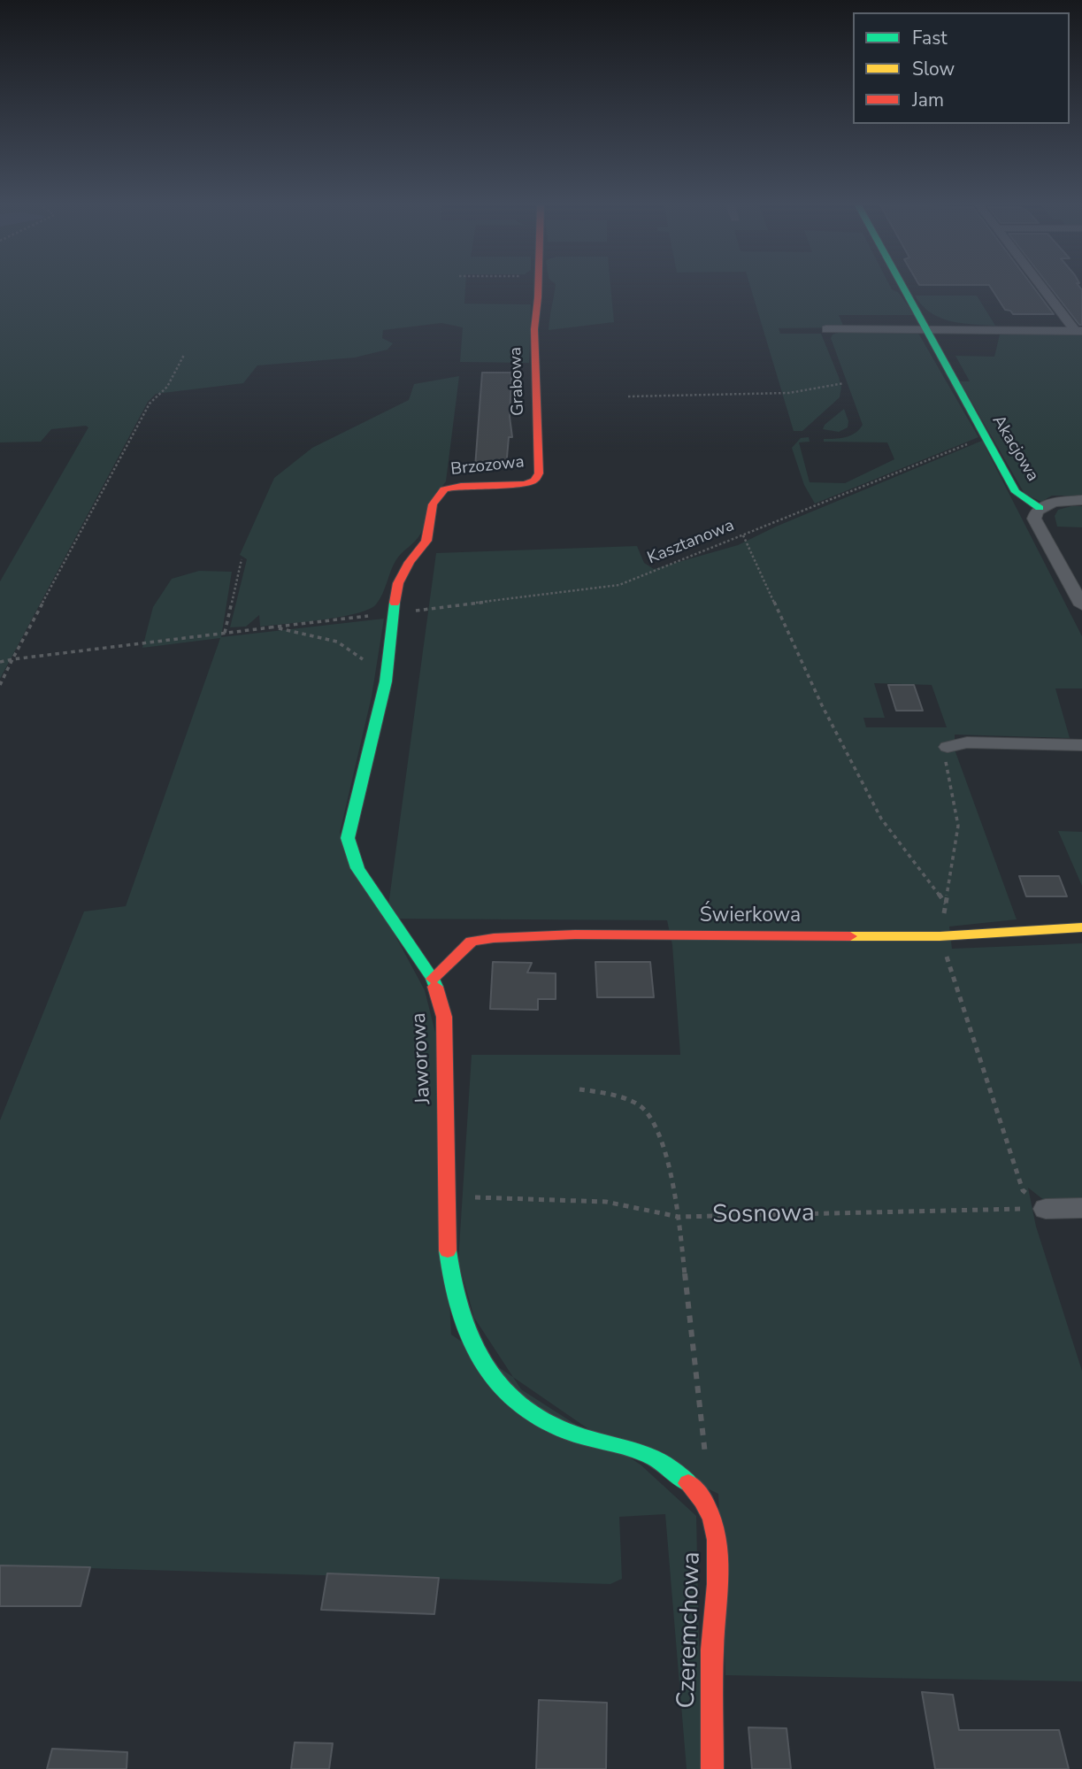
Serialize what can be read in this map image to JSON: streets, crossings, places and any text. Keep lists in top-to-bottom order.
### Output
{
  "streets": {
    "street": [
      "Grabowa",
      "Akacjowa",
      "Brzozowa",
      "Świerkowa",
      "Jaworowa",
      "Czeremchowa"
    ],
    "path": ["Kasztanowa", "Sosnowa"]
  },
  "crossings": [
    ["Grabowa", "Brzozowa"],
    ["Akacjowa", "Kasztanowa"],
    ["Brzozowa", "Jaworowa"],
    ["Kasztanowa", "Jaworowa"],
    ["Świerkowa", "Jaworowa"],
    ["Jaworowa", "Sosnowa"],
    ["Jaworowa", "Czeremchowa"]
  ],
  "legend": ["Fast", "Slow", "Jam"]
}
